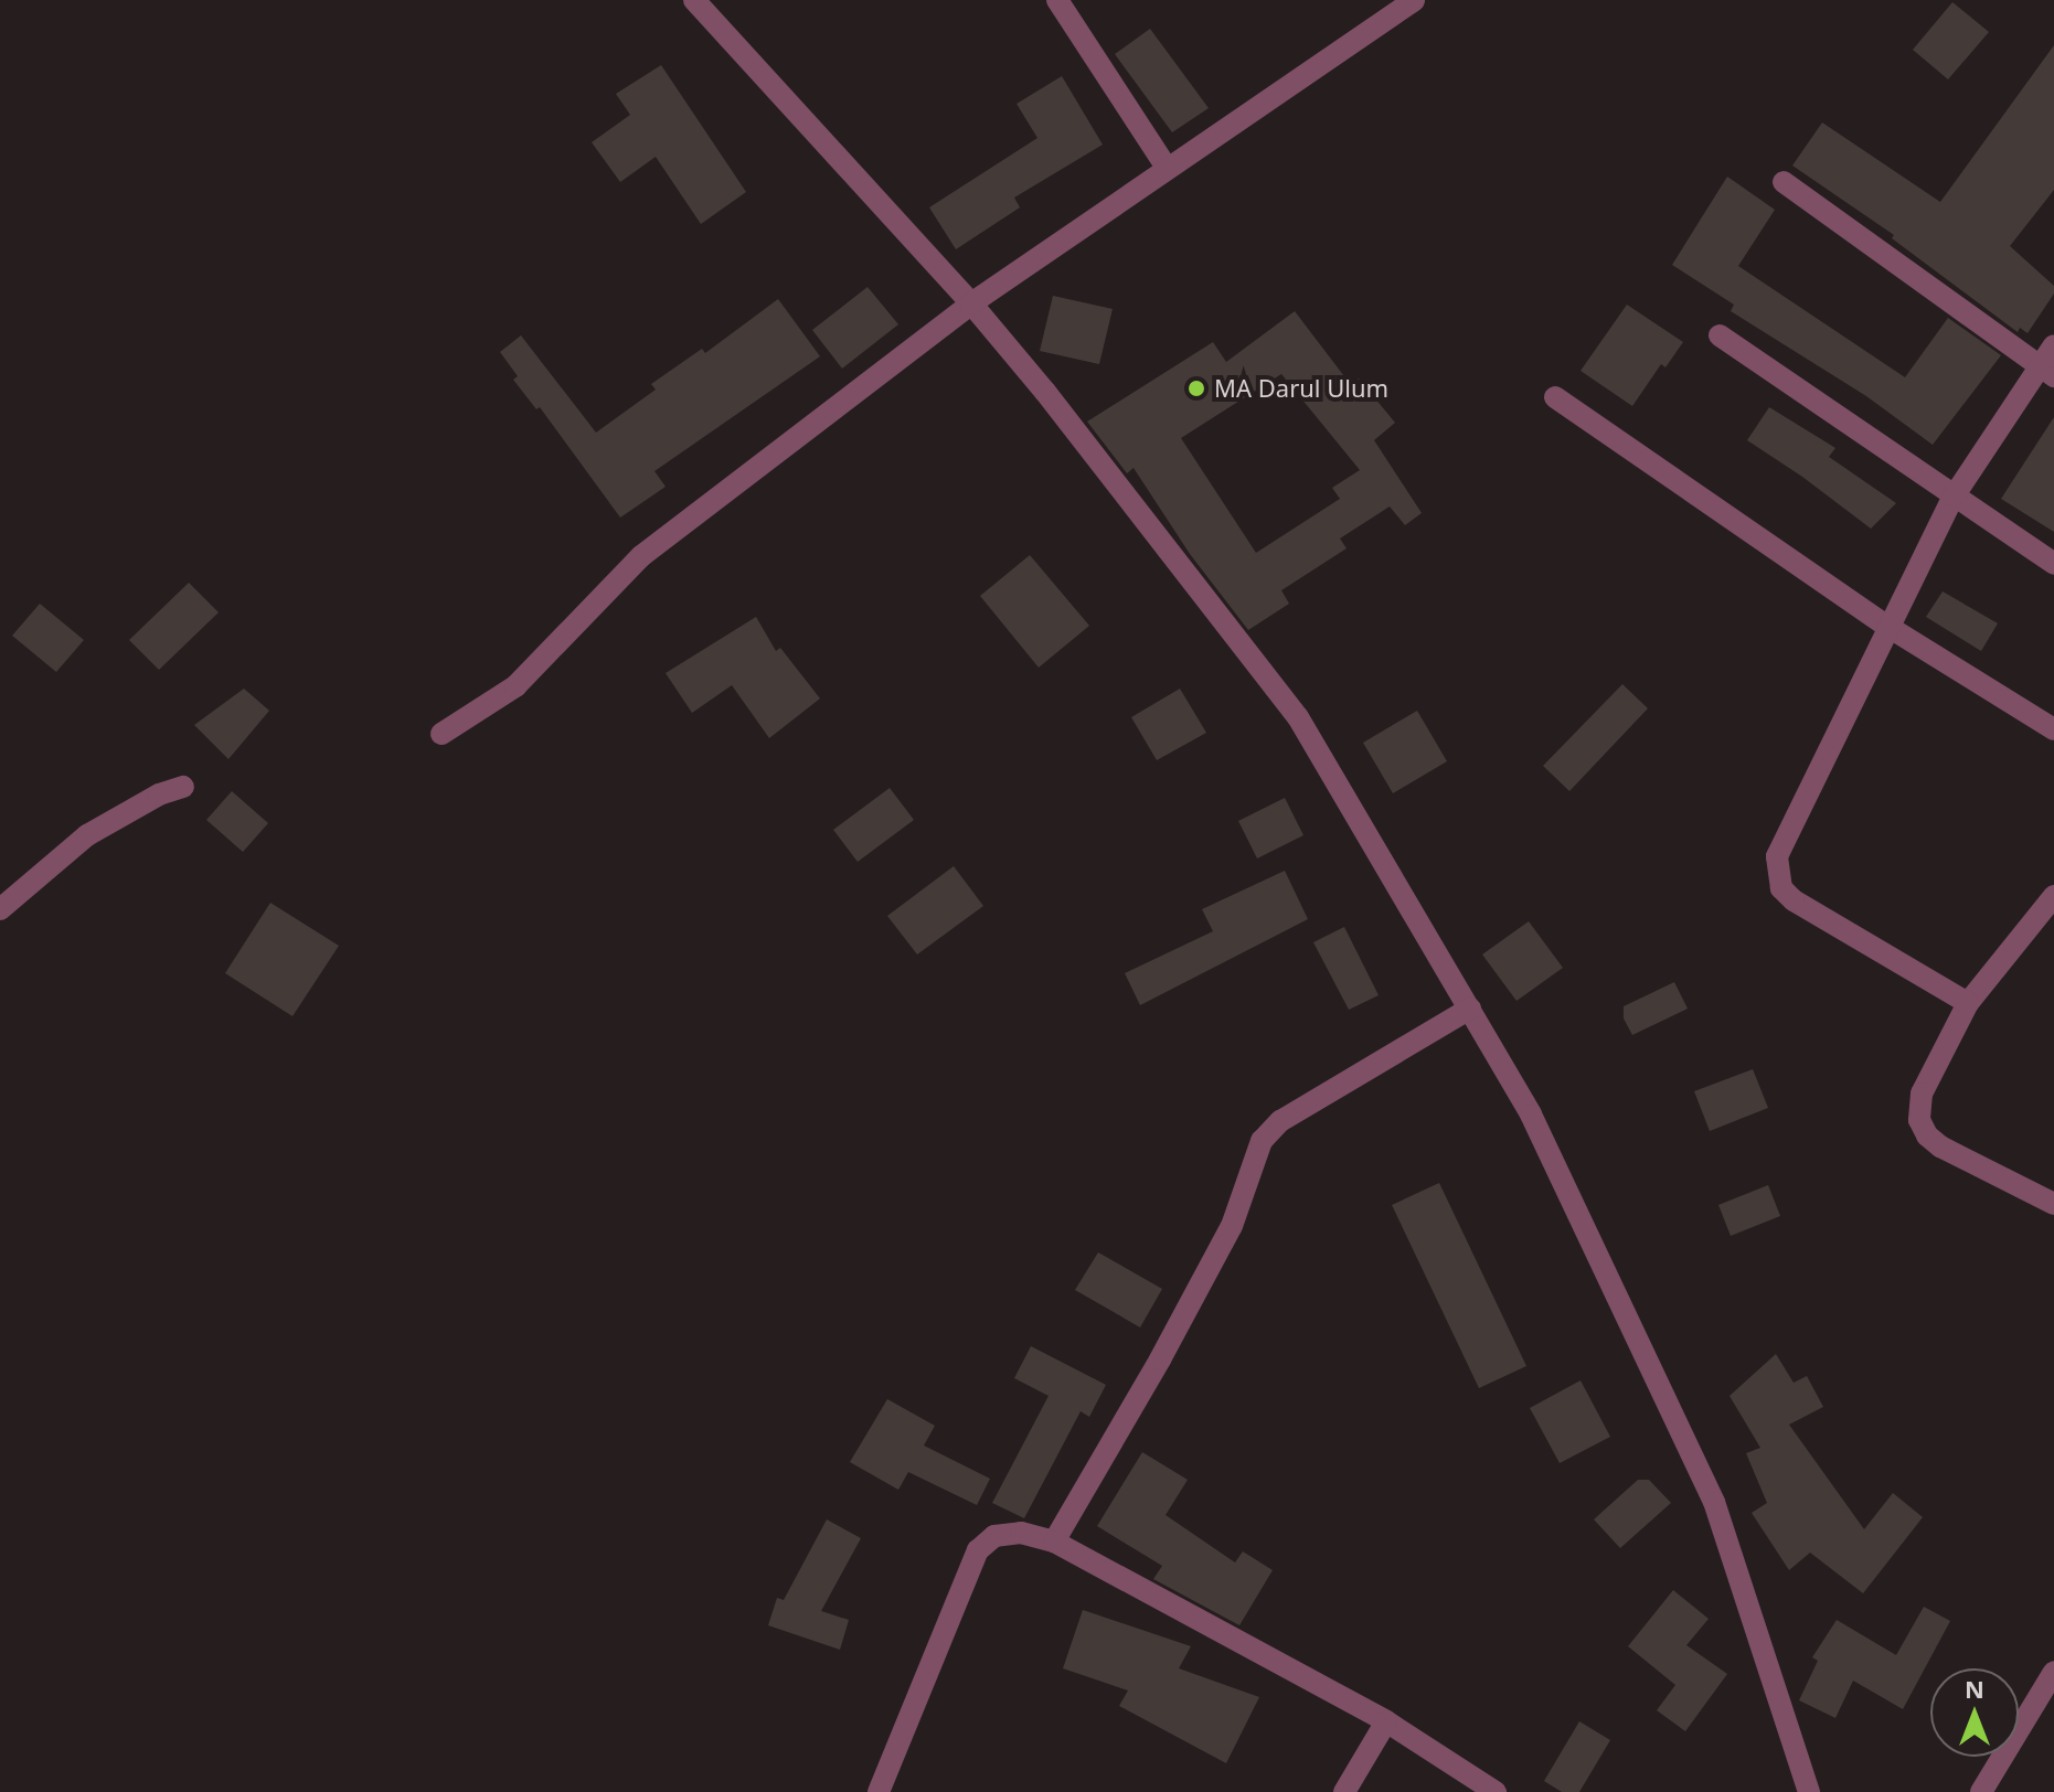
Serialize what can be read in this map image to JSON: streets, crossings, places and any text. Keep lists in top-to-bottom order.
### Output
{
  "places": ["MA Darul Ulum"],
  "north": "top"
}
